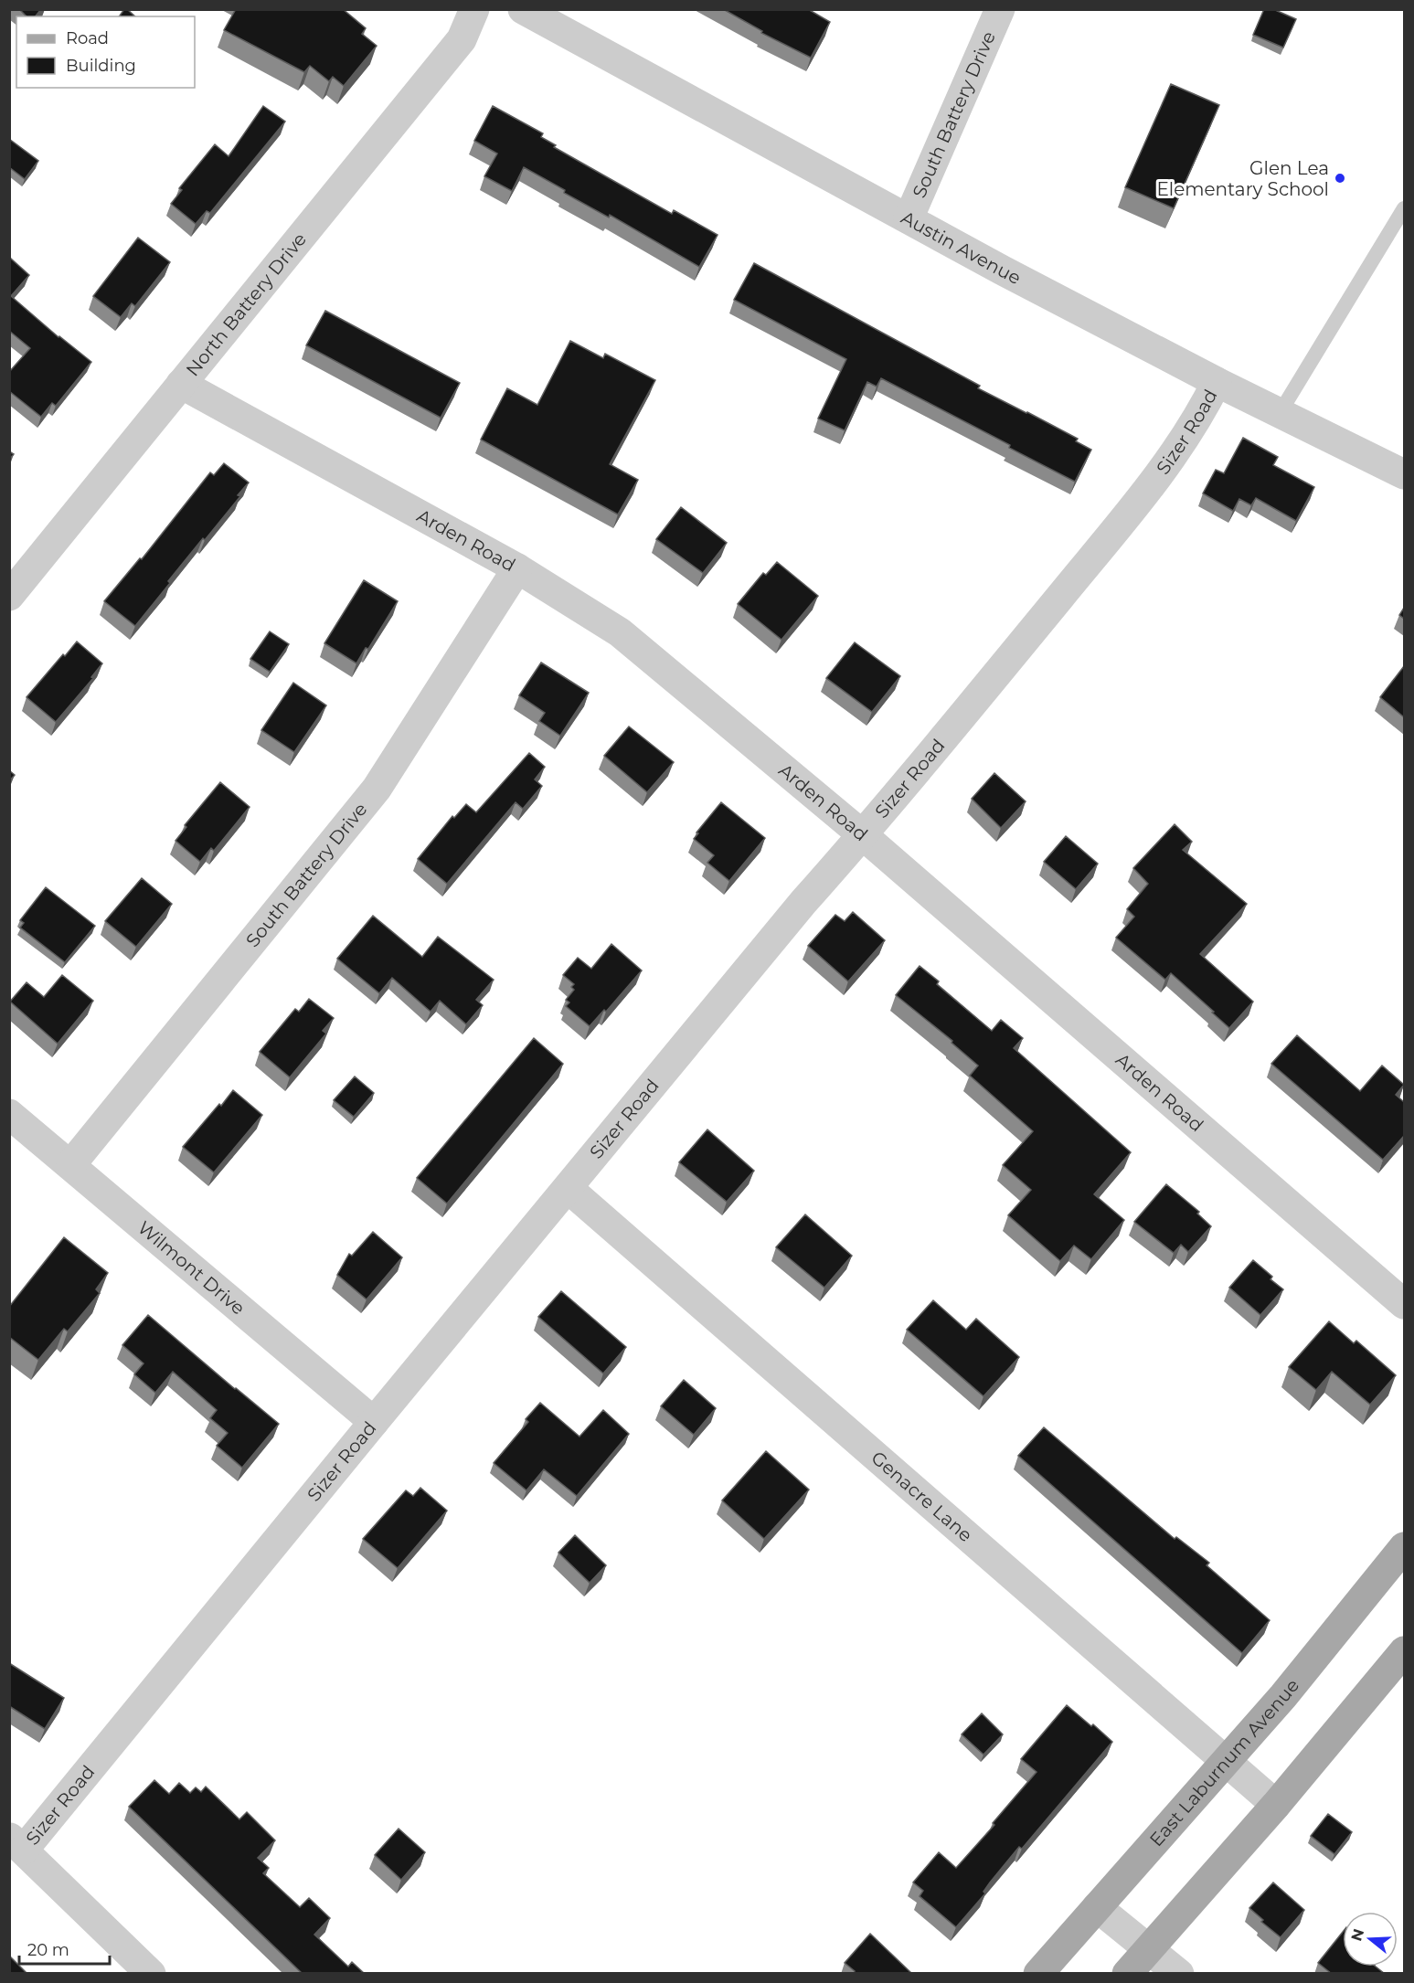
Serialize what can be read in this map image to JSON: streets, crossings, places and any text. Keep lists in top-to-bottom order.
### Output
{
  "streets": {
    "main road": ["East Laburnum Avenue"],
    "street": [
      "South Battery Drive",
      "Austin Avenue",
      "North Battery Drive",
      "Sizer Road",
      "Arden Road",
      "Wilmont Drive",
      "Genacre Lane"
    ]
  },
  "crossings": [
    ["South Battery Drive", "Austin Avenue"],
    ["South Battery Drive", "Arden Road"],
    ["South Battery Drive", "Wilmont Drive"],
    ["Austin Avenue", "Sizer Road"],
    ["North Battery Drive", "Arden Road"],
    ["Sizer Road", "Arden Road"],
    ["Sizer Road", "Wilmont Drive"],
    ["Sizer Road", "Genacre Lane"],
    ["Genacre Lane", "East Laburnum Avenue"]
  ],
  "places": ["Glen Lea Elementary School"],
  "legend": ["Road", "Building"],
  "scale_bar": "20 m",
  "north": "left"
}
